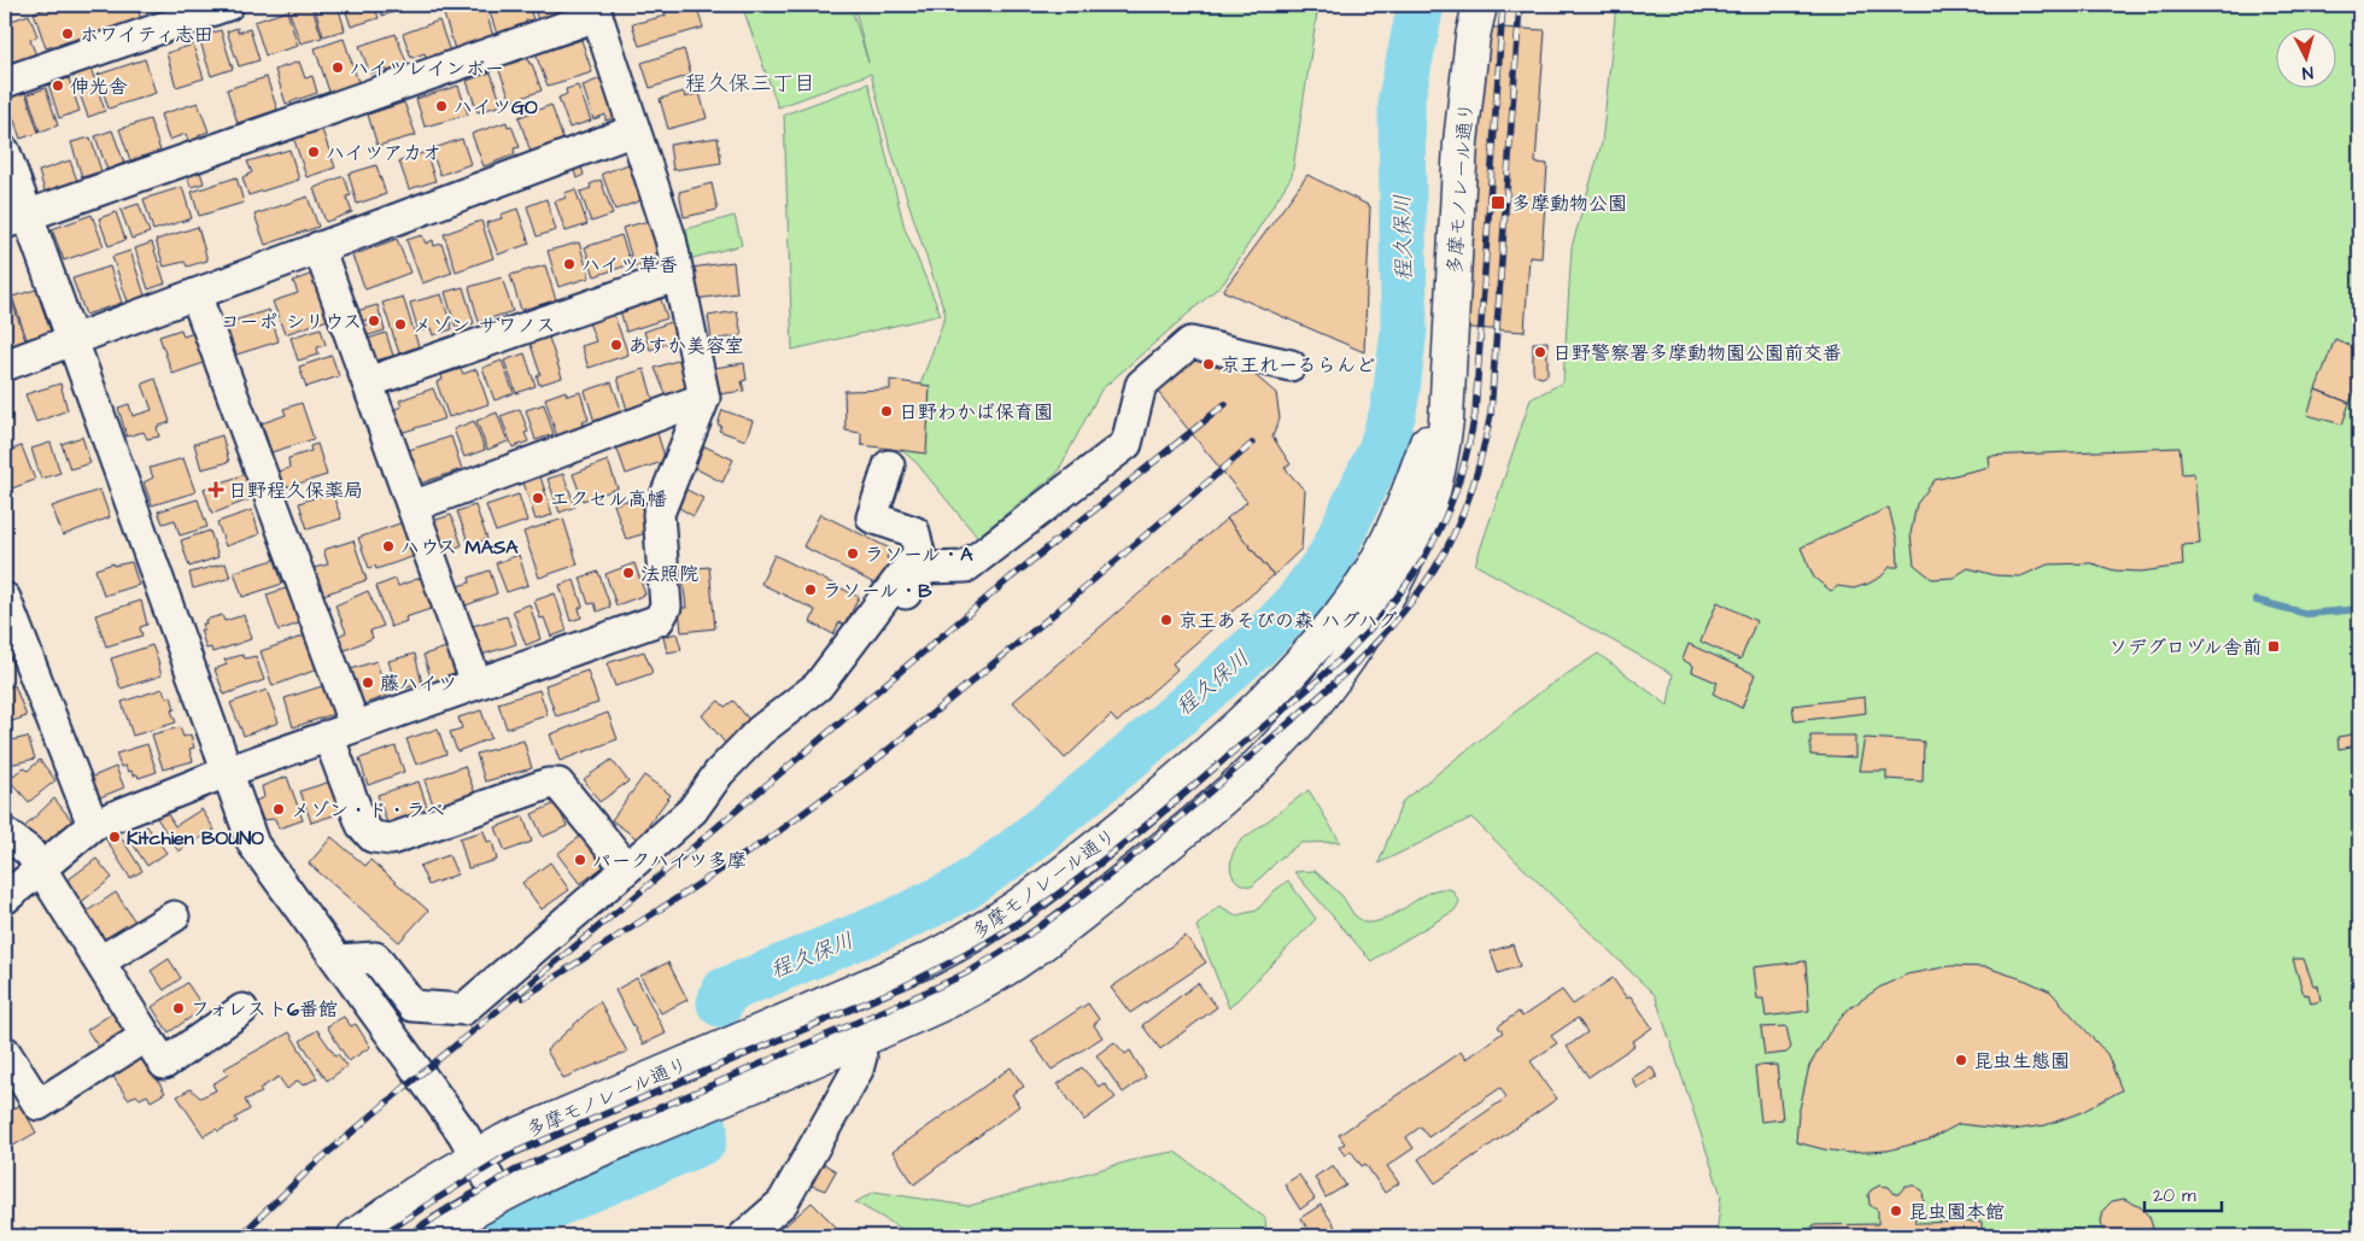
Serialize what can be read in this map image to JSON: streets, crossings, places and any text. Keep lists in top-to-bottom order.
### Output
{
  "streets": {
    "main road": ["多摩モノレール通り"]
  },
  "districts": ["程久保三丁目"],
  "water": ["程久保川"],
  "places": {
    "other": [
      "ホワイティ志田",
      "ハイツレインボー",
      "伸光舎",
      "ハイツGO",
      "ハイツアカオ",
      "ハイツ草香",
      "コーポ シリウス",
      "メゾン サワノス",
      "あすか美容室",
      "日野警察署多摩動物園公園前交番",
      "京王れーるらんど",
      "日野わかば保育園",
      "エクセル高幡",
      "ハウス MASA",
      "ラソール・A",
      "法照院",
      "ラソール・B",
      "京王あそびの森 ハグハグ",
      "藤ハイツ",
      "メゾン・ド・ラベ",
      "Kitchien BOUNO",
      "パークハイツ多摩",
      "フォレスト6番館",
      "昆虫生態園",
      "昆虫園本館"
    ],
    "transit": ["多摩動物公園", "ソデグロヅル舎前"],
    "health": ["日野程久保薬局"]
  },
  "scale_bar": "20 m",
  "north": "bottom"
}
